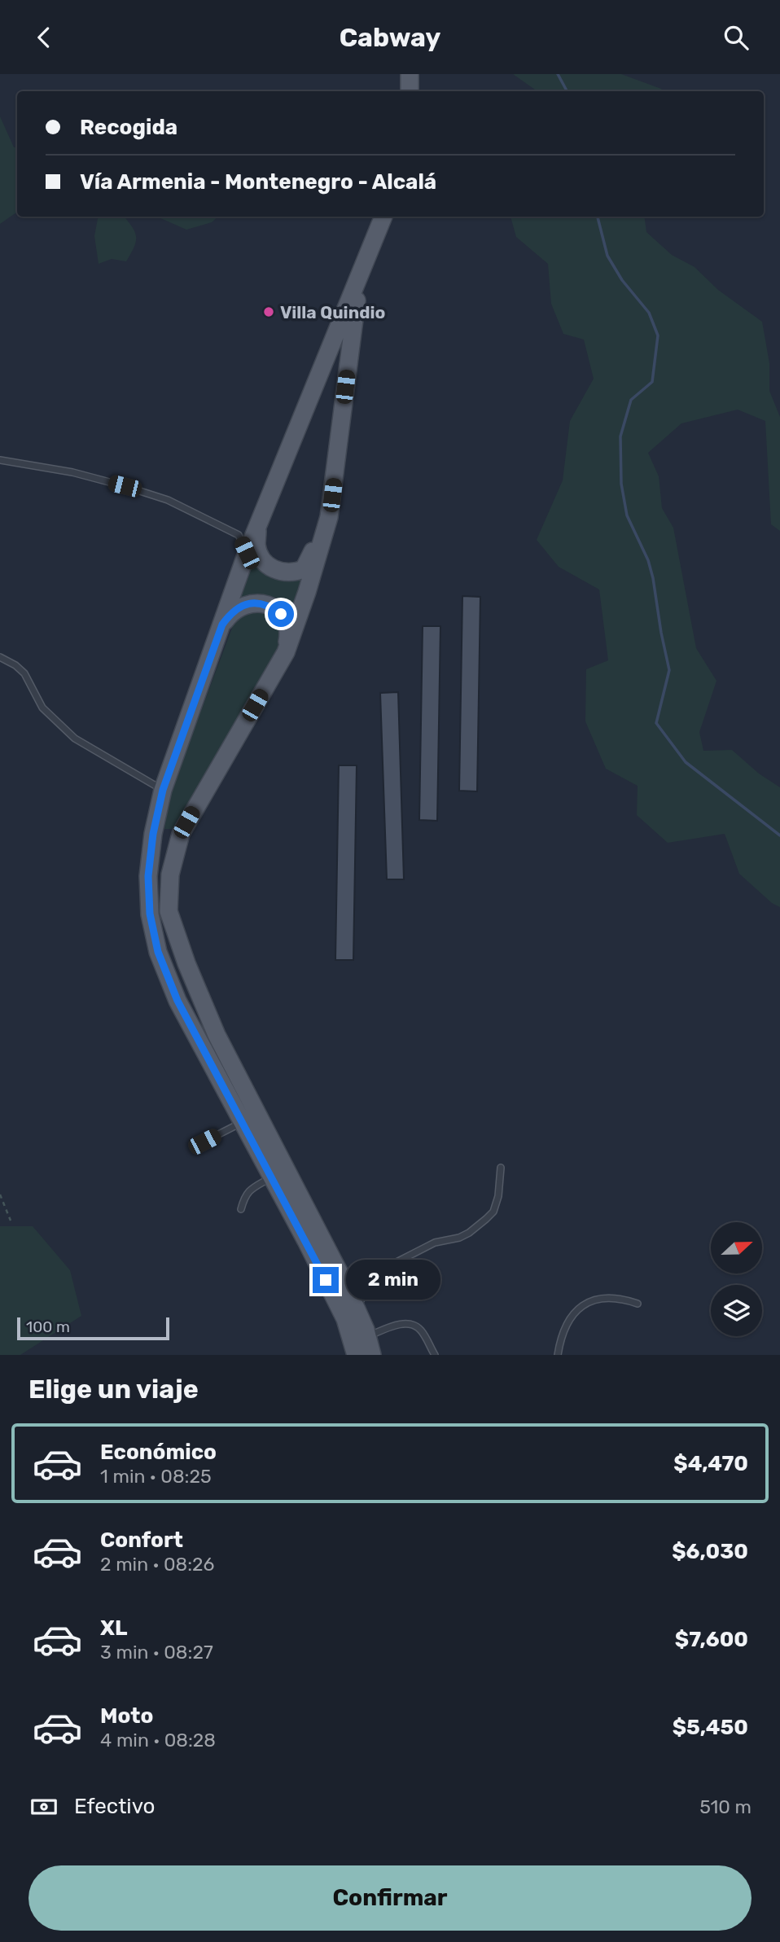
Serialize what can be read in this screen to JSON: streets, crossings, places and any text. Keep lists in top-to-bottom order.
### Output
{
  "places": ["Villa Quindio"],
  "scale_bar": "100 m",
  "north": "right",
  "page": {
    "header": "Cabway",
    "banner": ["Recogida", "Vía Armenia - Montenegro - Alcalá"],
    "bubble": "2 min",
    "scale": "100 m",
    "heading": "Elige un viaje",
    "list": [
      {
        "name": "Económico",
        "note": "1 min · 08:25",
        "value": "$4,470"
      },
      {
        "name": "Confort",
        "note": "2 min · 08:26",
        "value": "$6,030"
      },
      {
        "name": "XL",
        "note": "3 min · 08:27",
        "value": "$7,600"
      },
      {
        "name": "Moto",
        "note": "4 min · 08:28",
        "value": "$5,450"
      }
    ],
    "pay": ["Efectivo", "510 m"],
    "buttons": "Confirmar"
  }
}
